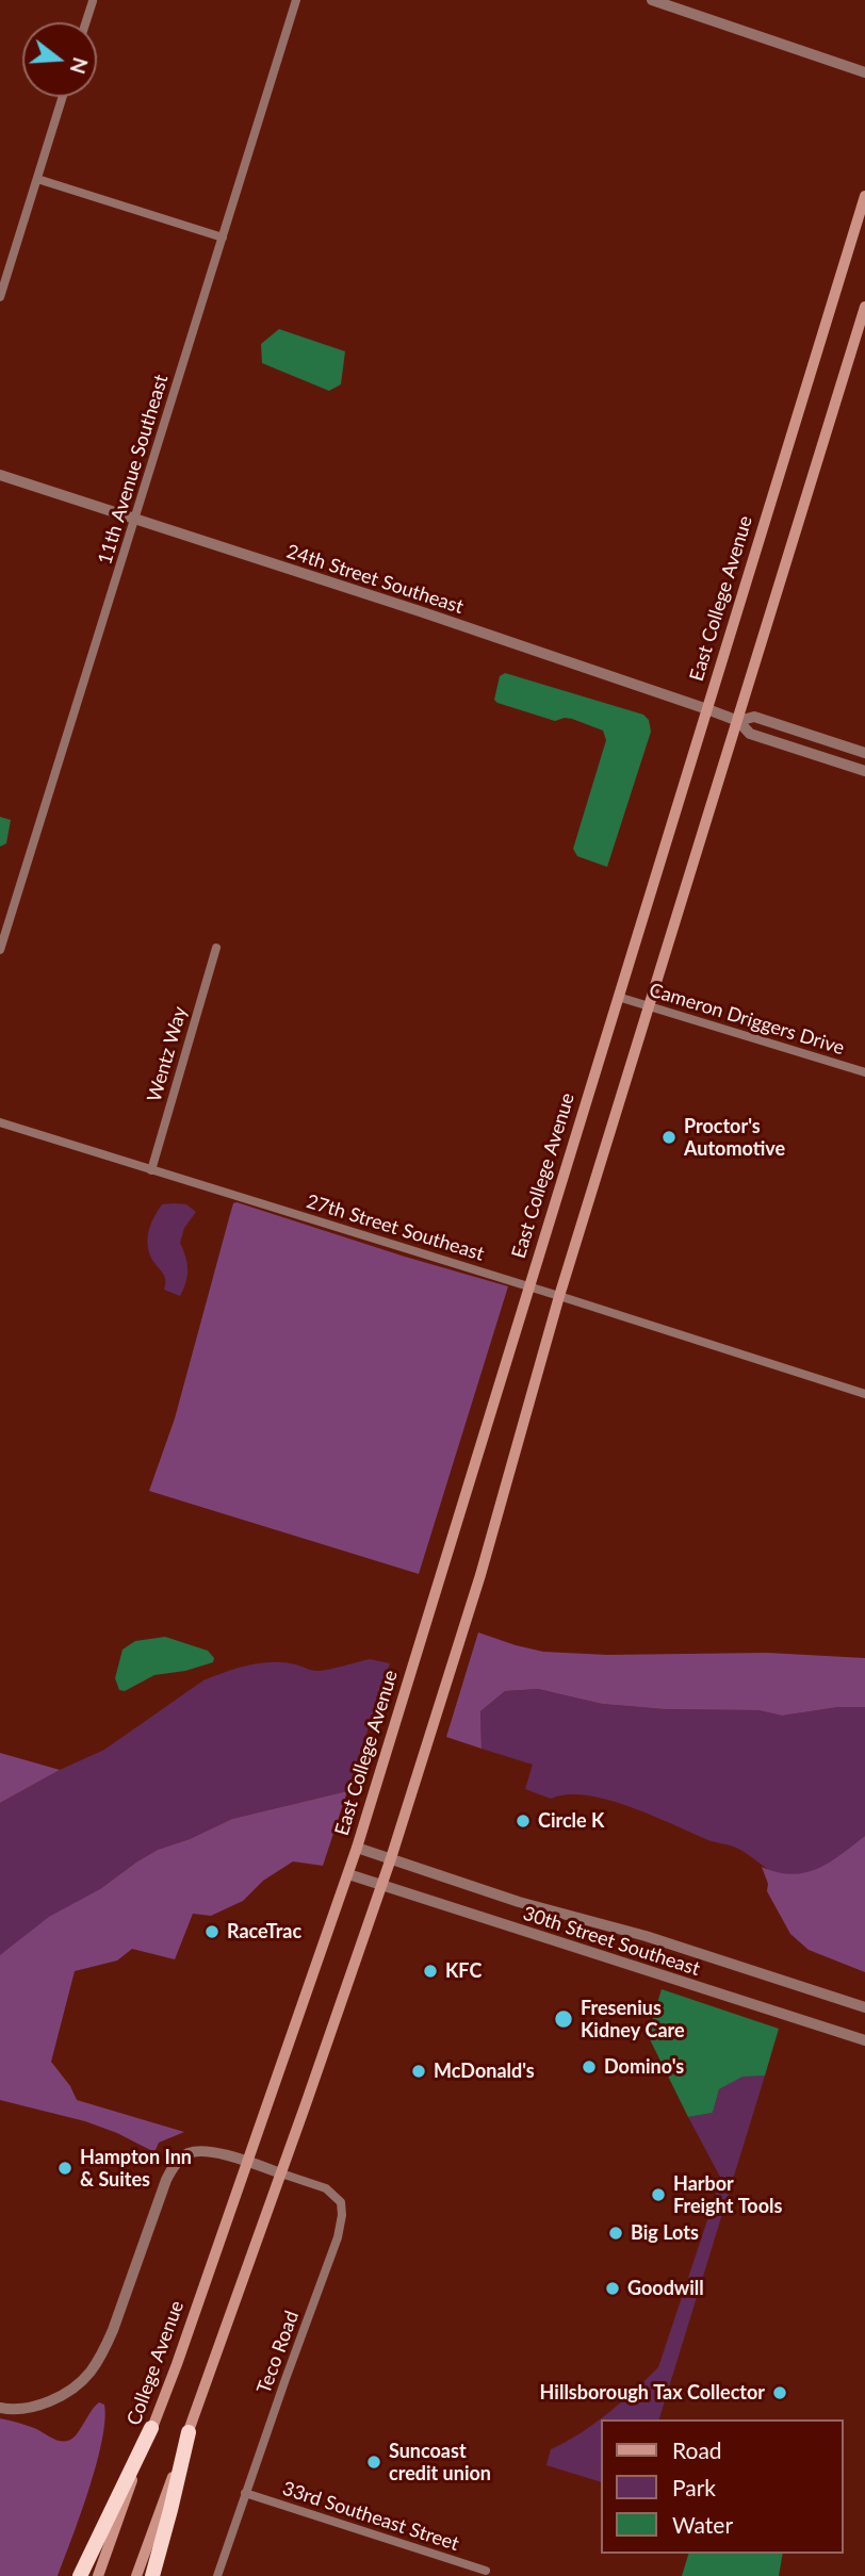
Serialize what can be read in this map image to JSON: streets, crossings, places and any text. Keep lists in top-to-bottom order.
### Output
{
  "streets": {
    "main road": ["East College Avenue", "College Avenue"],
    "street": [
      "11th Avenue Southeast",
      "24th Street Southeast",
      "Cameron Driggers Drive",
      "Wentz Way",
      "27th Street Southeast",
      "30th Street Southeast",
      "Teco Road",
      "33rd Southeast Street"
    ]
  },
  "crossings": [
    ["11th Avenue Southeast", "24th Street Southeast"],
    ["24th Street Southeast", "East College Avenue"],
    ["East College Avenue", "Cameron Driggers Drive"],
    ["East College Avenue", "27th Street Southeast"],
    ["East College Avenue", "30th Street Southeast"],
    ["East College Avenue", "College Avenue"],
    ["Wentz Way", "27th Street Southeast"],
    ["Teco Road", "33rd Southeast Street"]
  ],
  "places": [
    "Proctor's Automotive",
    "Circle K",
    "RaceTrac",
    "KFC",
    "Fresenius Kidney Care",
    "Domino's",
    "McDonald's",
    "Hampton Inn & Suites",
    "Harbor Freight Tools",
    "Big Lots",
    "Goodwill",
    "Hillsborough Tax Collector",
    "Suncoast credit union"
  ],
  "legend": ["Road", "Park", "Water"],
  "north": "right"
}
